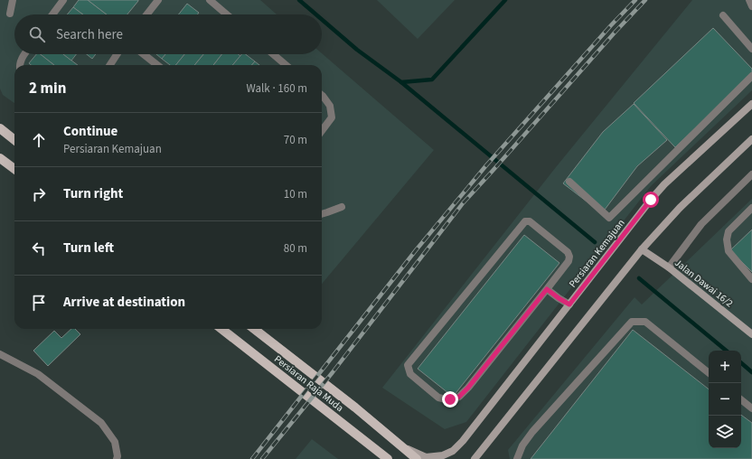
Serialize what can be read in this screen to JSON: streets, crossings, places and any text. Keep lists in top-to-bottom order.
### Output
{
  "streets": {
    "main road": ["Persiaran Kemajuan", "Jalan Dawai 16/2", "Persiaran Raja Muda"]
  },
  "crossings": [
    ["Persiaran Kemajuan", "Persiaran Raja Muda"]
  ],
  "page": {
    "search": "Search here",
    "heading": ["2 min", "Walk · 160 m"],
    "list": [
      ["Continue", "Persiaran Kemajuan", "70 m"],
      ["Turn right", "10 m"],
      ["Turn left", "80 m"],
      "Arrive at destination"
    ],
    "map_buttons": ["+", "−"]
  }
}
